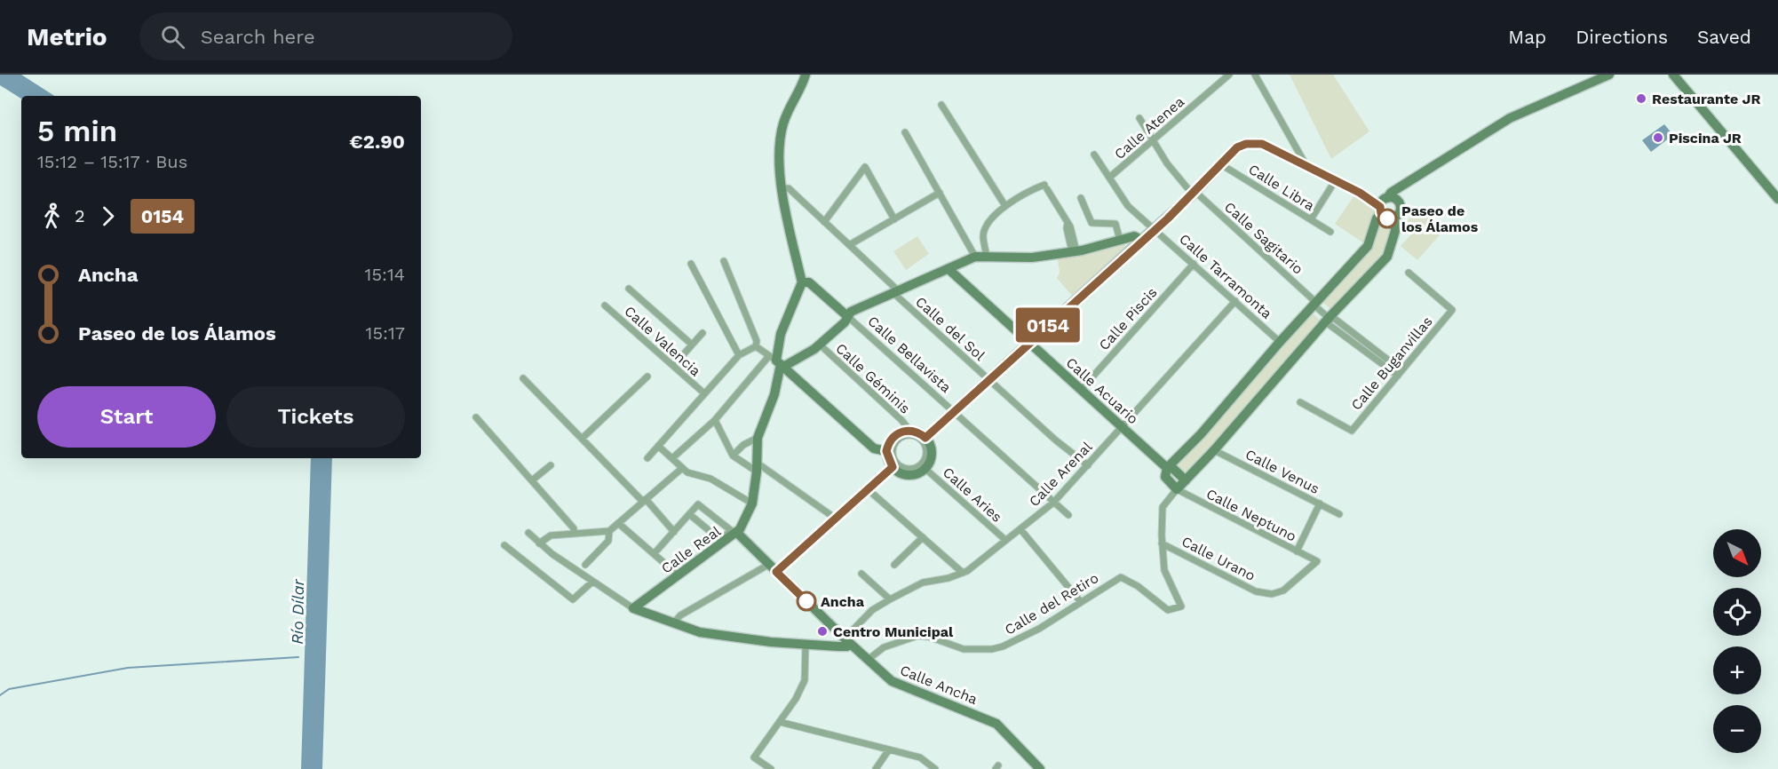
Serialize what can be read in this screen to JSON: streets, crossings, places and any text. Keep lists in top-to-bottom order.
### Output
{
  "streets": {
    "street": [
      "Calle Atenea",
      "Calle Libra",
      "Calle Sagitario",
      "Calle Tarramonta",
      "Calle Piscis",
      "Calle del Sol",
      "Calle Valencia",
      "Calle Bellavista",
      "Calle Buganvillas",
      "Calle Géminis",
      "Calle Acuario",
      "Calle Venus",
      "Calle Arenal",
      "Calle Aries",
      "Calle Neptuno",
      "Calle Real",
      "Calle Urano",
      "Calle del Retiro",
      "Calle Ancha"
    ]
  },
  "crossings": [
    ["Calle Atenea", "Calle Sagitario"],
    ["Calle Atenea", "Calle Tarramonta"],
    ["Calle Tarramonta", "Calle Piscis"],
    ["Calle Tarramonta", "Calle Arenal"],
    ["Calle Piscis", "Calle Acuario"],
    ["Calle del Sol", "Calle Arenal"],
    ["Calle Bellavista", "Calle Arenal"],
    ["Calle Bellavista", "Calle Real"],
    ["Calle Acuario", "Calle Arenal"],
    ["Calle Arenal", "Calle Aries"],
    ["Calle Arenal", "Calle Ancha"],
    ["Calle Neptuno", "Calle Urano"],
    ["Calle Real", "Calle Ancha"],
    ["Calle Urano", "Calle del Retiro"],
    ["Calle del Retiro", "Calle Ancha"]
  ],
  "water": ["Río Dílar"],
  "places": [
    "Restaurante JR",
    "Piscina JR",
    "Paseo de los Álamos",
    "Ancha",
    "Centro Municipal"
  ],
  "lines": ["bus line 0154"],
  "north": "bottom right",
  "page": {
    "header": "Metrio",
    "search": "Search here",
    "nav": ["Map", "Directions", "Saved"],
    "on_map": "0154",
    "heading": ["5 min", "15:12 – 15:17 · Bus", "€2.90"],
    "legs": ["2", "0154"],
    "list": [
      {
        "name": "Ancha",
        "value": "15:14"
      },
      {
        "name": "Paseo de los Álamos",
        "value": "15:17"
      }
    ],
    "buttons": ["Start", "Tickets"],
    "map_buttons": ["+", "−"]
  }
}
